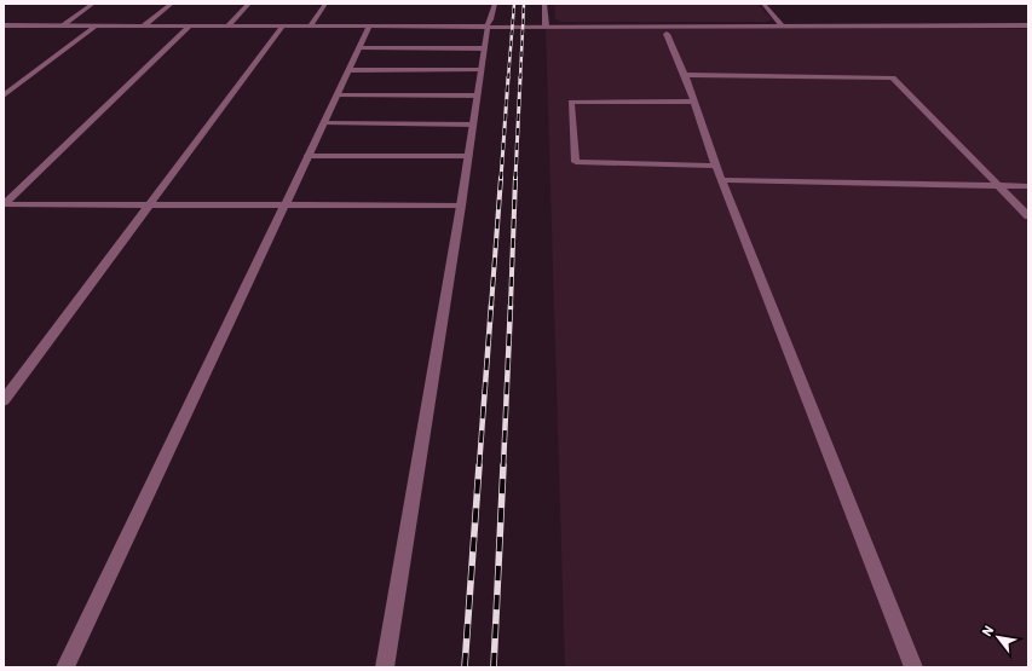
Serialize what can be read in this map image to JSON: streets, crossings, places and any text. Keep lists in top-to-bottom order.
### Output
{
  "north": "top left"
}
